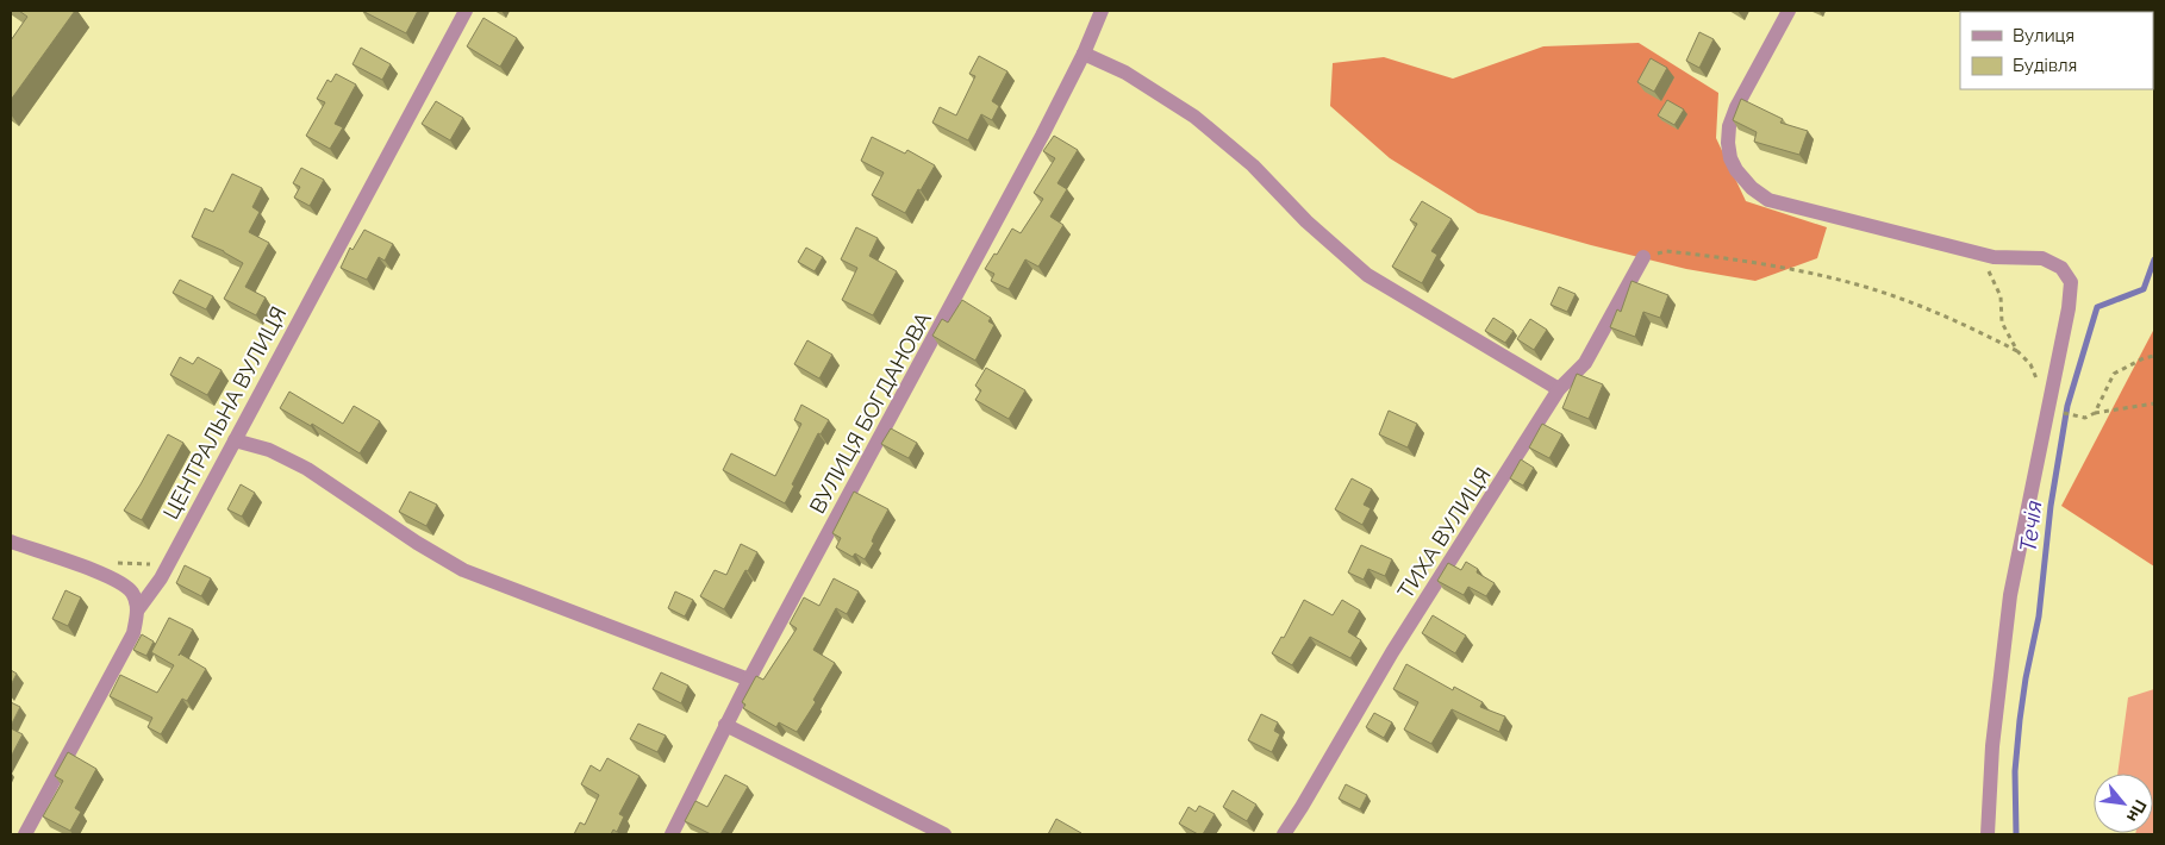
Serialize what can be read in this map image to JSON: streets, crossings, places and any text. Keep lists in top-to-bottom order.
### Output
{
  "streets": {
    "street": ["ЦЕНТРАЛЬНА ВУЛИЦЯ", "ВУЛИЦЯ БОГДАНОВА", "ТИХА ВУЛИЦЯ"]
  },
  "water": ["Течія"],
  "legend": ["Вулиця", "Будівля"],
  "north": "bottom right"
}
